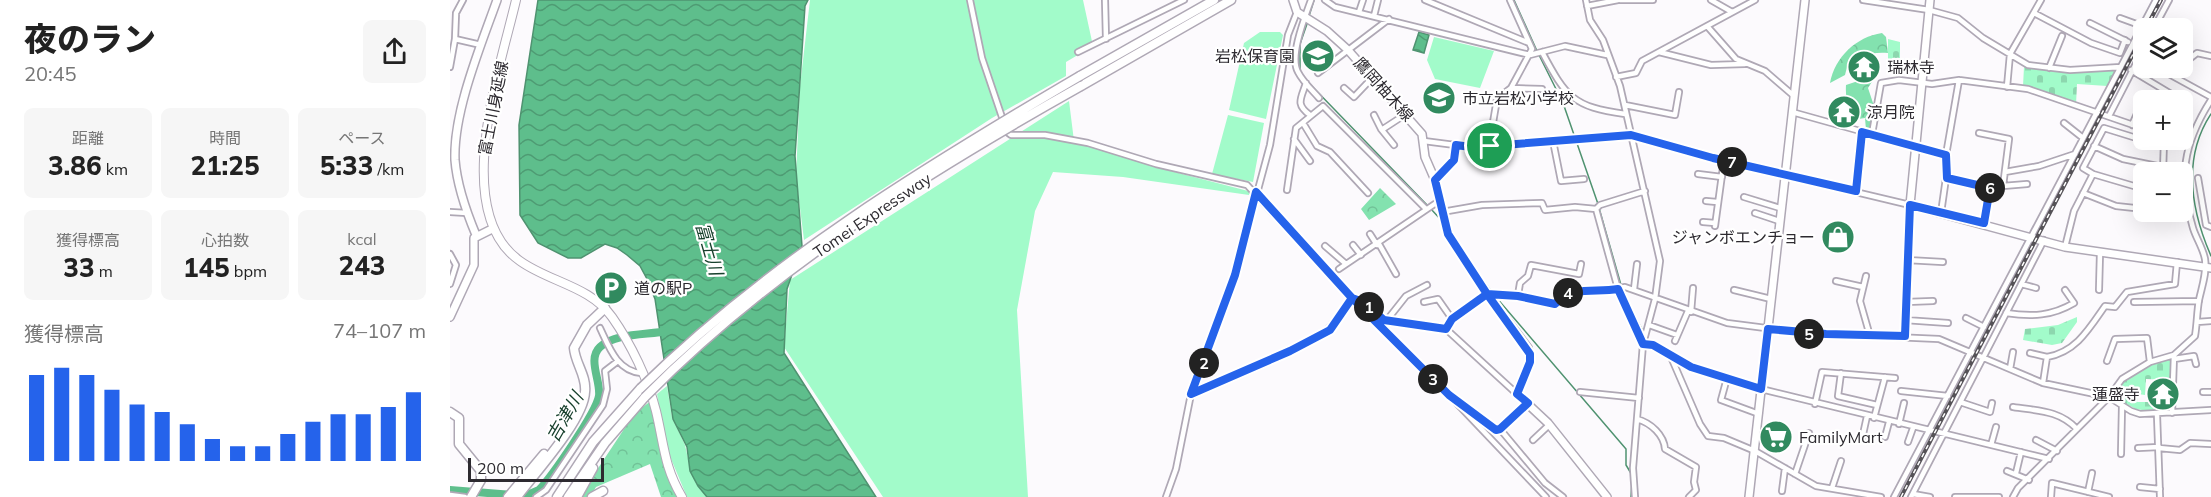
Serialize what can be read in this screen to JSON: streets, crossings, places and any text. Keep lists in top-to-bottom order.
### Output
{
  "streets": {
    "highway": ["Tomei Expressway"],
    "main road": ["富士川身延線"],
    "street": ["鷹岡柚木線"]
  },
  "water": ["富士川", "吉津川"],
  "places": {
    "school or university": ["岩松保育園", "市立岩松小学校"],
    "temple": ["瑞林寺", "涼月院", "蓮盛寺"],
    "shop": ["ジャンボエンチョー"],
    "parking": ["道の駅P"],
    "supermarket": ["FamilyMart"]
  },
  "scale_bar": "200 m",
  "page": {
    "heading": ["夜のラン", "20:45"],
    "map_buttons": ["+", "−"],
    "stats": [
      ["距離", "3.86 km"],
      ["時間", "21:25"],
      ["ペース", "5:33 /km"],
      ["獲得標高", "33 m"],
      ["心拍数", "145 bpm"],
      ["kcal", "243"]
    ],
    "pins": [
      "7",
      "6",
      "4",
      "1",
      "5",
      "2",
      "3"
    ],
    "chart": ["獲得標高", "74–107 m"],
    "scale": "200 m"
  }
}
